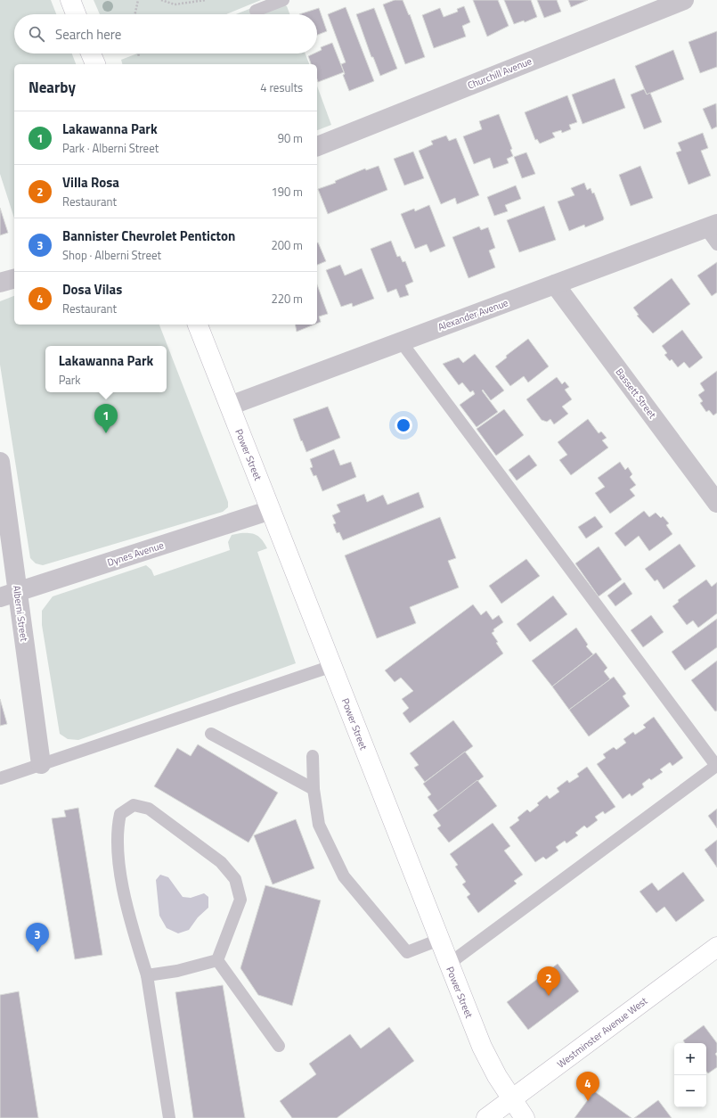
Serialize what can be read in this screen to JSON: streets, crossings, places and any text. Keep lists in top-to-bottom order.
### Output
{
  "streets": {
    "street": [
      "Churchill Avenue",
      "Alexander Avenue",
      "Bassett Street",
      "Power Street",
      "Dynes Avenue",
      "Alberni Street",
      "Westminster Avenue West"
    ]
  },
  "crossings": [
    ["Alexander Avenue", "Bassett Street"],
    ["Alexander Avenue", "Power Street"],
    ["Power Street", "Dynes Avenue"],
    ["Power Street", "Westminster Avenue West"],
    ["Dynes Avenue", "Alberni Street"]
  ],
  "page": {
    "search": "Search here",
    "heading": ["Nearby", "4 results"],
    "list": [
      {
        "mark": "1",
        "name": "Lakawanna Park",
        "note": "Park · Alberni Street",
        "value": "90 m"
      },
      {
        "mark": "2",
        "name": "Villa Rosa",
        "note": "Restaurant",
        "value": "190 m"
      },
      {
        "mark": "3",
        "name": "Bannister Chevrolet Penticton",
        "note": "Shop · Alberni Street",
        "value": "200 m"
      },
      {
        "mark": "4",
        "name": "Dosa Vilas",
        "note": "Restaurant",
        "value": "220 m"
      }
    ],
    "popup": ["Lakawanna Park", "Park"],
    "pins": [
      "1",
      "3",
      "2",
      "4"
    ],
    "map_buttons": ["+", "−"]
  }
}
